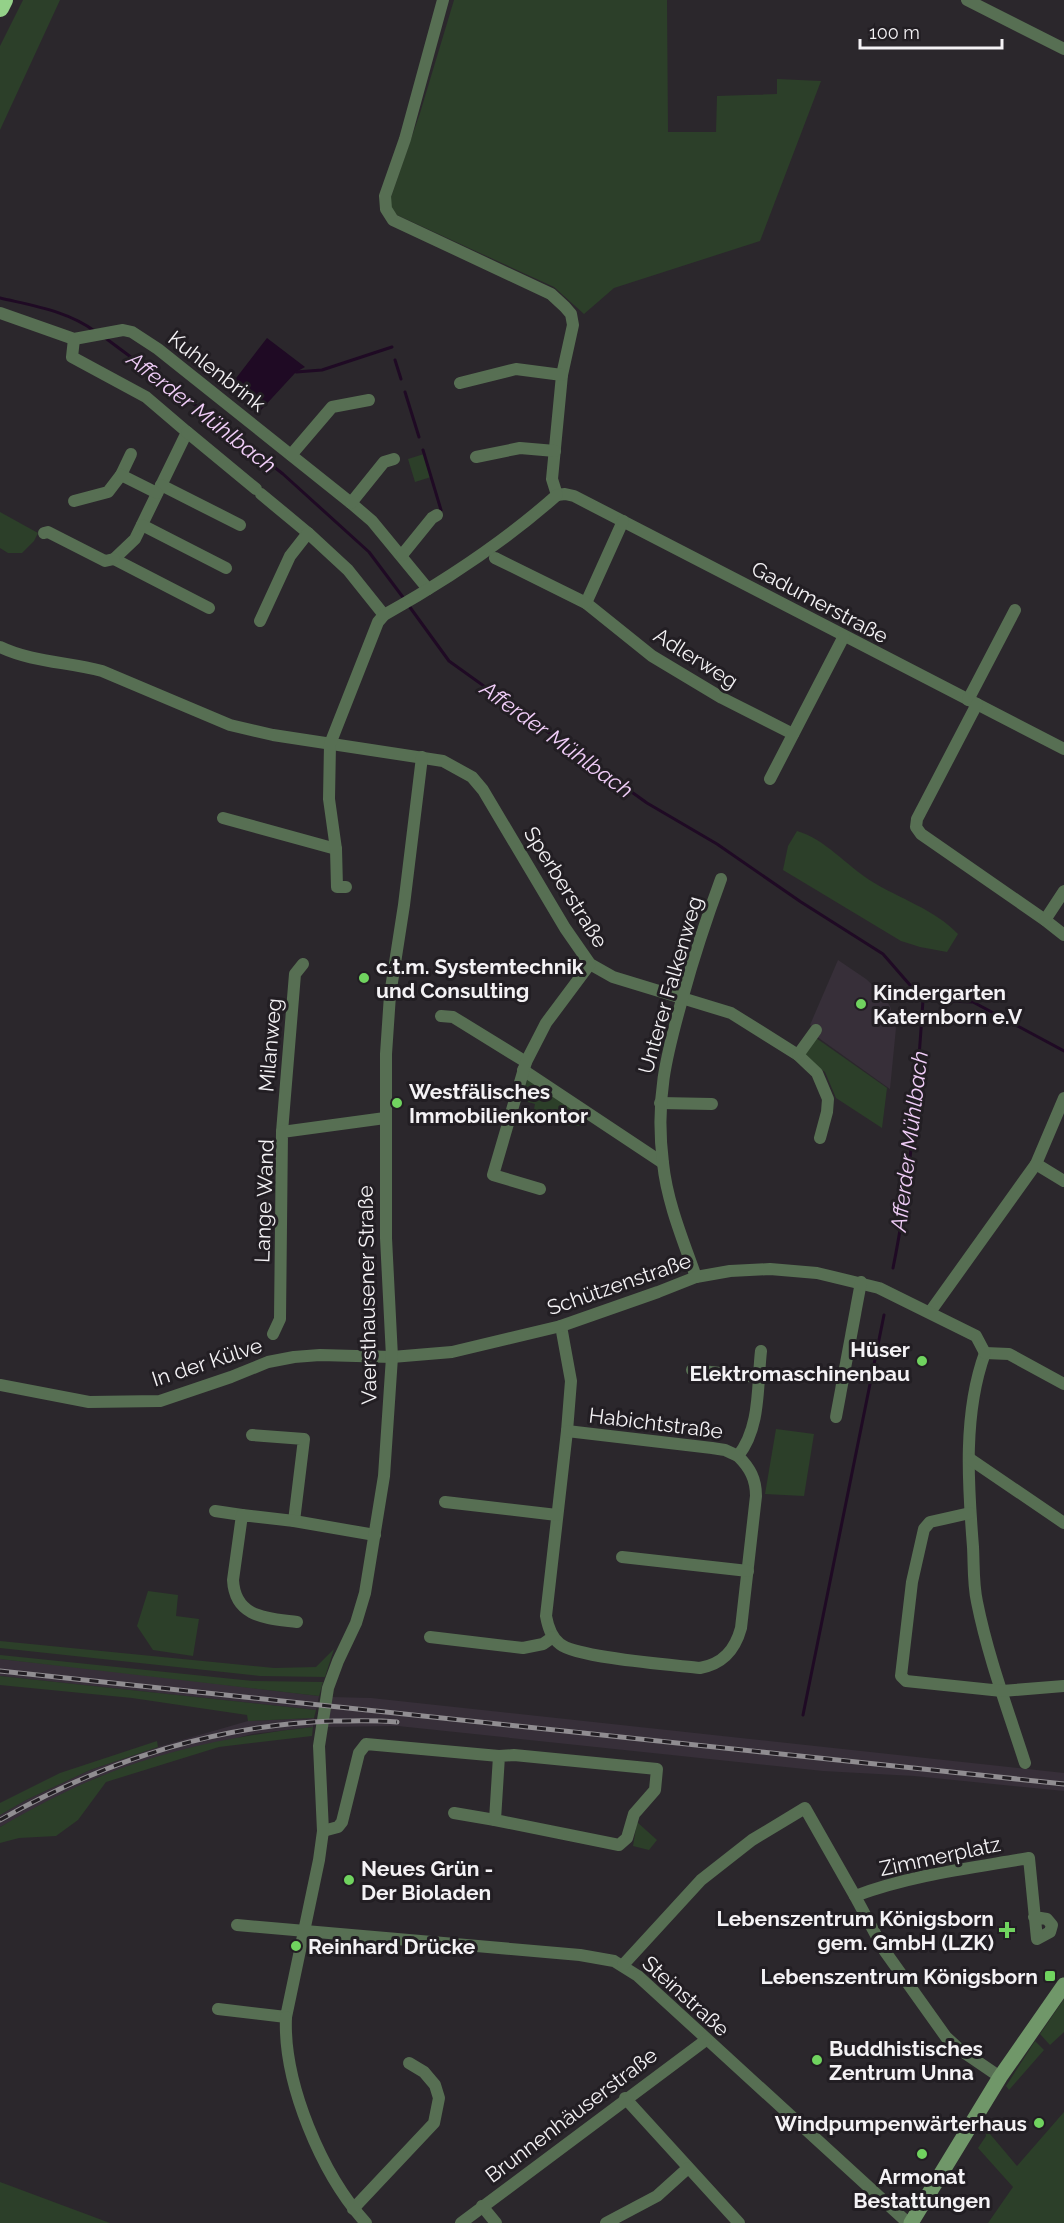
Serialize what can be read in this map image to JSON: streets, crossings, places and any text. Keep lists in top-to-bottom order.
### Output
{
  "streets": {
    "street": [
      "Kuhlenbrink",
      "Gadumerstraße",
      "Adlerweg",
      "Sperberstraße",
      "Unterer Falkenweg",
      "Milanweg",
      "Lange Wand",
      "Schützenstraße",
      "Vaersthausener Straße",
      "In der Külve",
      "Habichtstraße",
      "Zimmerplatz",
      "Steinstraße",
      "Brunnenhäuserstraße"
    ]
  },
  "crossings": [
    ["Sperberstraße", "Unterer Falkenweg"],
    ["Sperberstraße", "Vaersthausener Straße"],
    ["Unterer Falkenweg", "Schützenstraße"],
    ["Milanweg", "Lange Wand"],
    ["Lange Wand", "Vaersthausener Straße"],
    ["Schützenstraße", "Vaersthausener Straße"],
    ["Schützenstraße", "In der Külve"],
    ["Schützenstraße", "Habichtstraße"],
    ["Vaersthausener Straße", "In der Külve"],
    ["Vaersthausener Straße", "Steinstraße"],
    ["Steinstraße", "Brunnenhäuserstraße"]
  ],
  "water": ["Afferder Mühlbach"],
  "places": {
    "other": [
      "c.t.m. Systemtechnik und Consulting",
      "Kindergarten Katernborn e.V",
      "Westfälisches Immobilienkontor",
      "Hüser Elektromaschinenbau",
      "Neues Grün - Der Bioladen",
      "Reinhard Drücke",
      "Buddhistisches Zentrum Unna",
      "Windpumpenwärterhaus",
      "Armonat Bestattungen"
    ],
    "health": ["Lebenszentrum Königsborn gem. GmbH (LZK)"],
    "transit": ["Lebenszentrum Königsborn"]
  },
  "scale_bar": "100 m"
}
